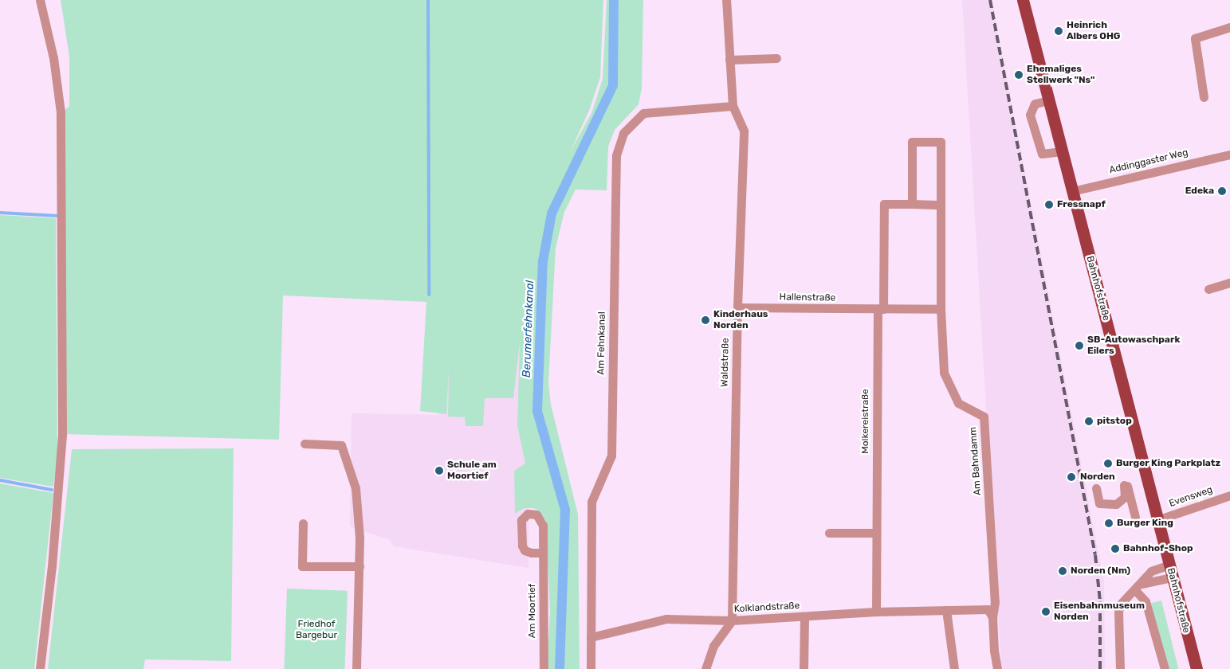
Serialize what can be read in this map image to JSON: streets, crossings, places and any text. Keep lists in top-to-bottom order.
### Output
{
  "streets": {
    "main road": ["Bahnhofstraße"],
    "street": [
      "Addinggaster Weg",
      "Hallenstraße",
      "Am Fehnkanal",
      "Waldstraße",
      "Molkereistraße",
      "Am Bahndamm",
      "Evensweg",
      "Kolklandstraße",
      "Am Moortief"
    ]
  },
  "crossings": [
    ["Addinggaster Weg", "Bahnhofstraße"],
    ["Bahnhofstraße", "Evensweg"],
    ["Hallenstraße", "Waldstraße"],
    ["Hallenstraße", "Molkereistraße"],
    ["Am Fehnkanal", "Waldstraße"],
    ["Am Fehnkanal", "Kolklandstraße"],
    ["Waldstraße", "Kolklandstraße"],
    ["Molkereistraße", "Kolklandstraße"],
    ["Am Bahndamm", "Kolklandstraße"]
  ],
  "water": ["Berumerfehnkanal"],
  "parks": ["Friedhof Bargebur"],
  "places": [
    "Heinrich Albers OHG",
    "Ehemaliges Stellwerk \"Ns\"",
    "Edeka",
    "Fressnapf",
    "Kinderhaus Norden",
    "SB-Autowaschpark Eilers",
    "pitstop",
    "Burger King Parkplatz",
    "Schule am Moortief",
    "Norden",
    "Burger King",
    "Bahnhof-Shop",
    "Norden (Nm)",
    "Eisenbahnmuseum Norden"
  ]
}
